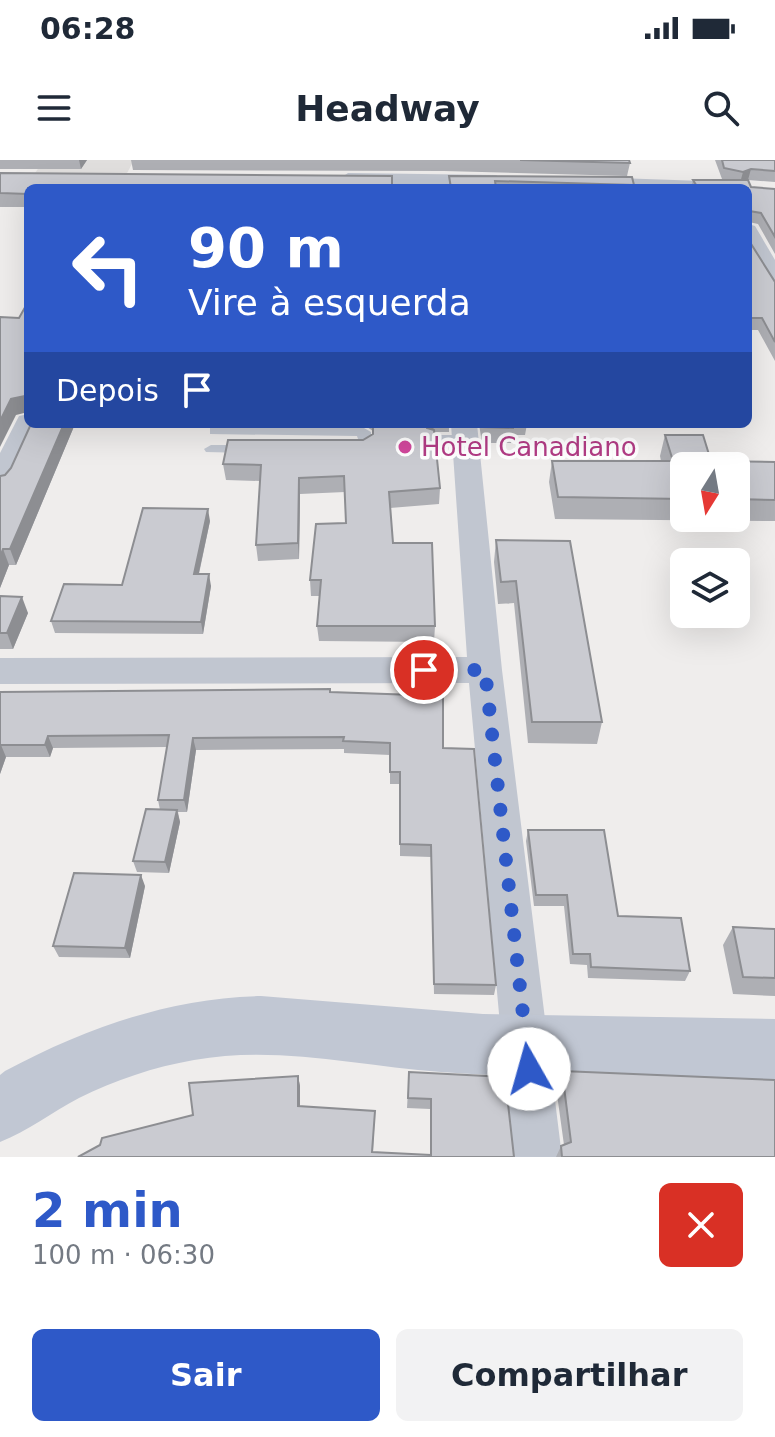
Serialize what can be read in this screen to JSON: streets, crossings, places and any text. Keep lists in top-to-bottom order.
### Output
{
  "places": ["Hotel Canadiano"],
  "north": "bottom",
  "page": {
    "status": "06:28",
    "header": "Headway",
    "turn": ["90 m", "Vire à esquerda"],
    "then": "Depois",
    "heading": ["2 min", "100 m · 06:30"],
    "buttons": ["Sair", "Compartilhar"]
  }
}
